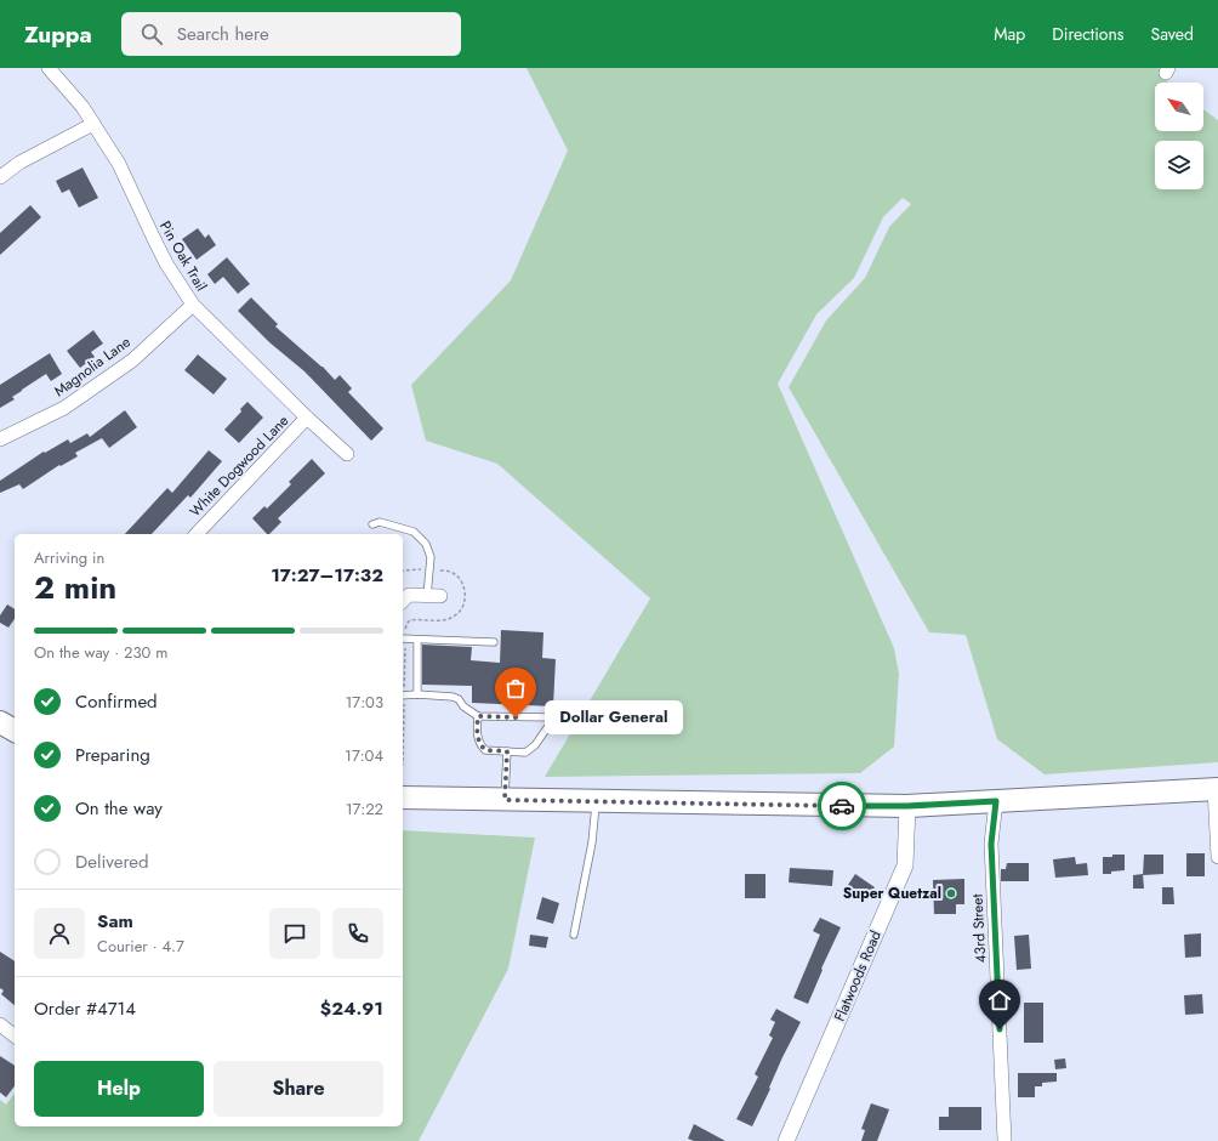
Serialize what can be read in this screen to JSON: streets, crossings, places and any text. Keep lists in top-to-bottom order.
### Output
{
  "streets": {
    "street": [
      "Pin Oak Trail",
      "Magnolia Lane",
      "White Dogwood Lane",
      "43rd Street",
      "Flatwoods Road"
    ]
  },
  "crossings": [
    ["Pin Oak Trail", "Magnolia Lane"],
    ["Pin Oak Trail", "White Dogwood Lane"]
  ],
  "places": ["Dollar General", "Super Quetzal"],
  "north": "top left",
  "page": {
    "header": "Zuppa",
    "search": "Search here",
    "nav": ["Map", "Directions", "Saved"],
    "heading": ["2 min", "Arriving in", "17:27–17:32"],
    "panel": [
      "Sam",
      "Courier · 4.7",
      "Order #4714",
      "$24.91"
    ],
    "bar": "On the way · 230 m",
    "list": [
      ["Confirmed", "17:03"],
      ["Preparing", "17:04"],
      ["On the way", "17:22"],
      "Delivered"
    ],
    "bubble": "Dollar General",
    "buttons": ["Help", "Share"]
  }
}
